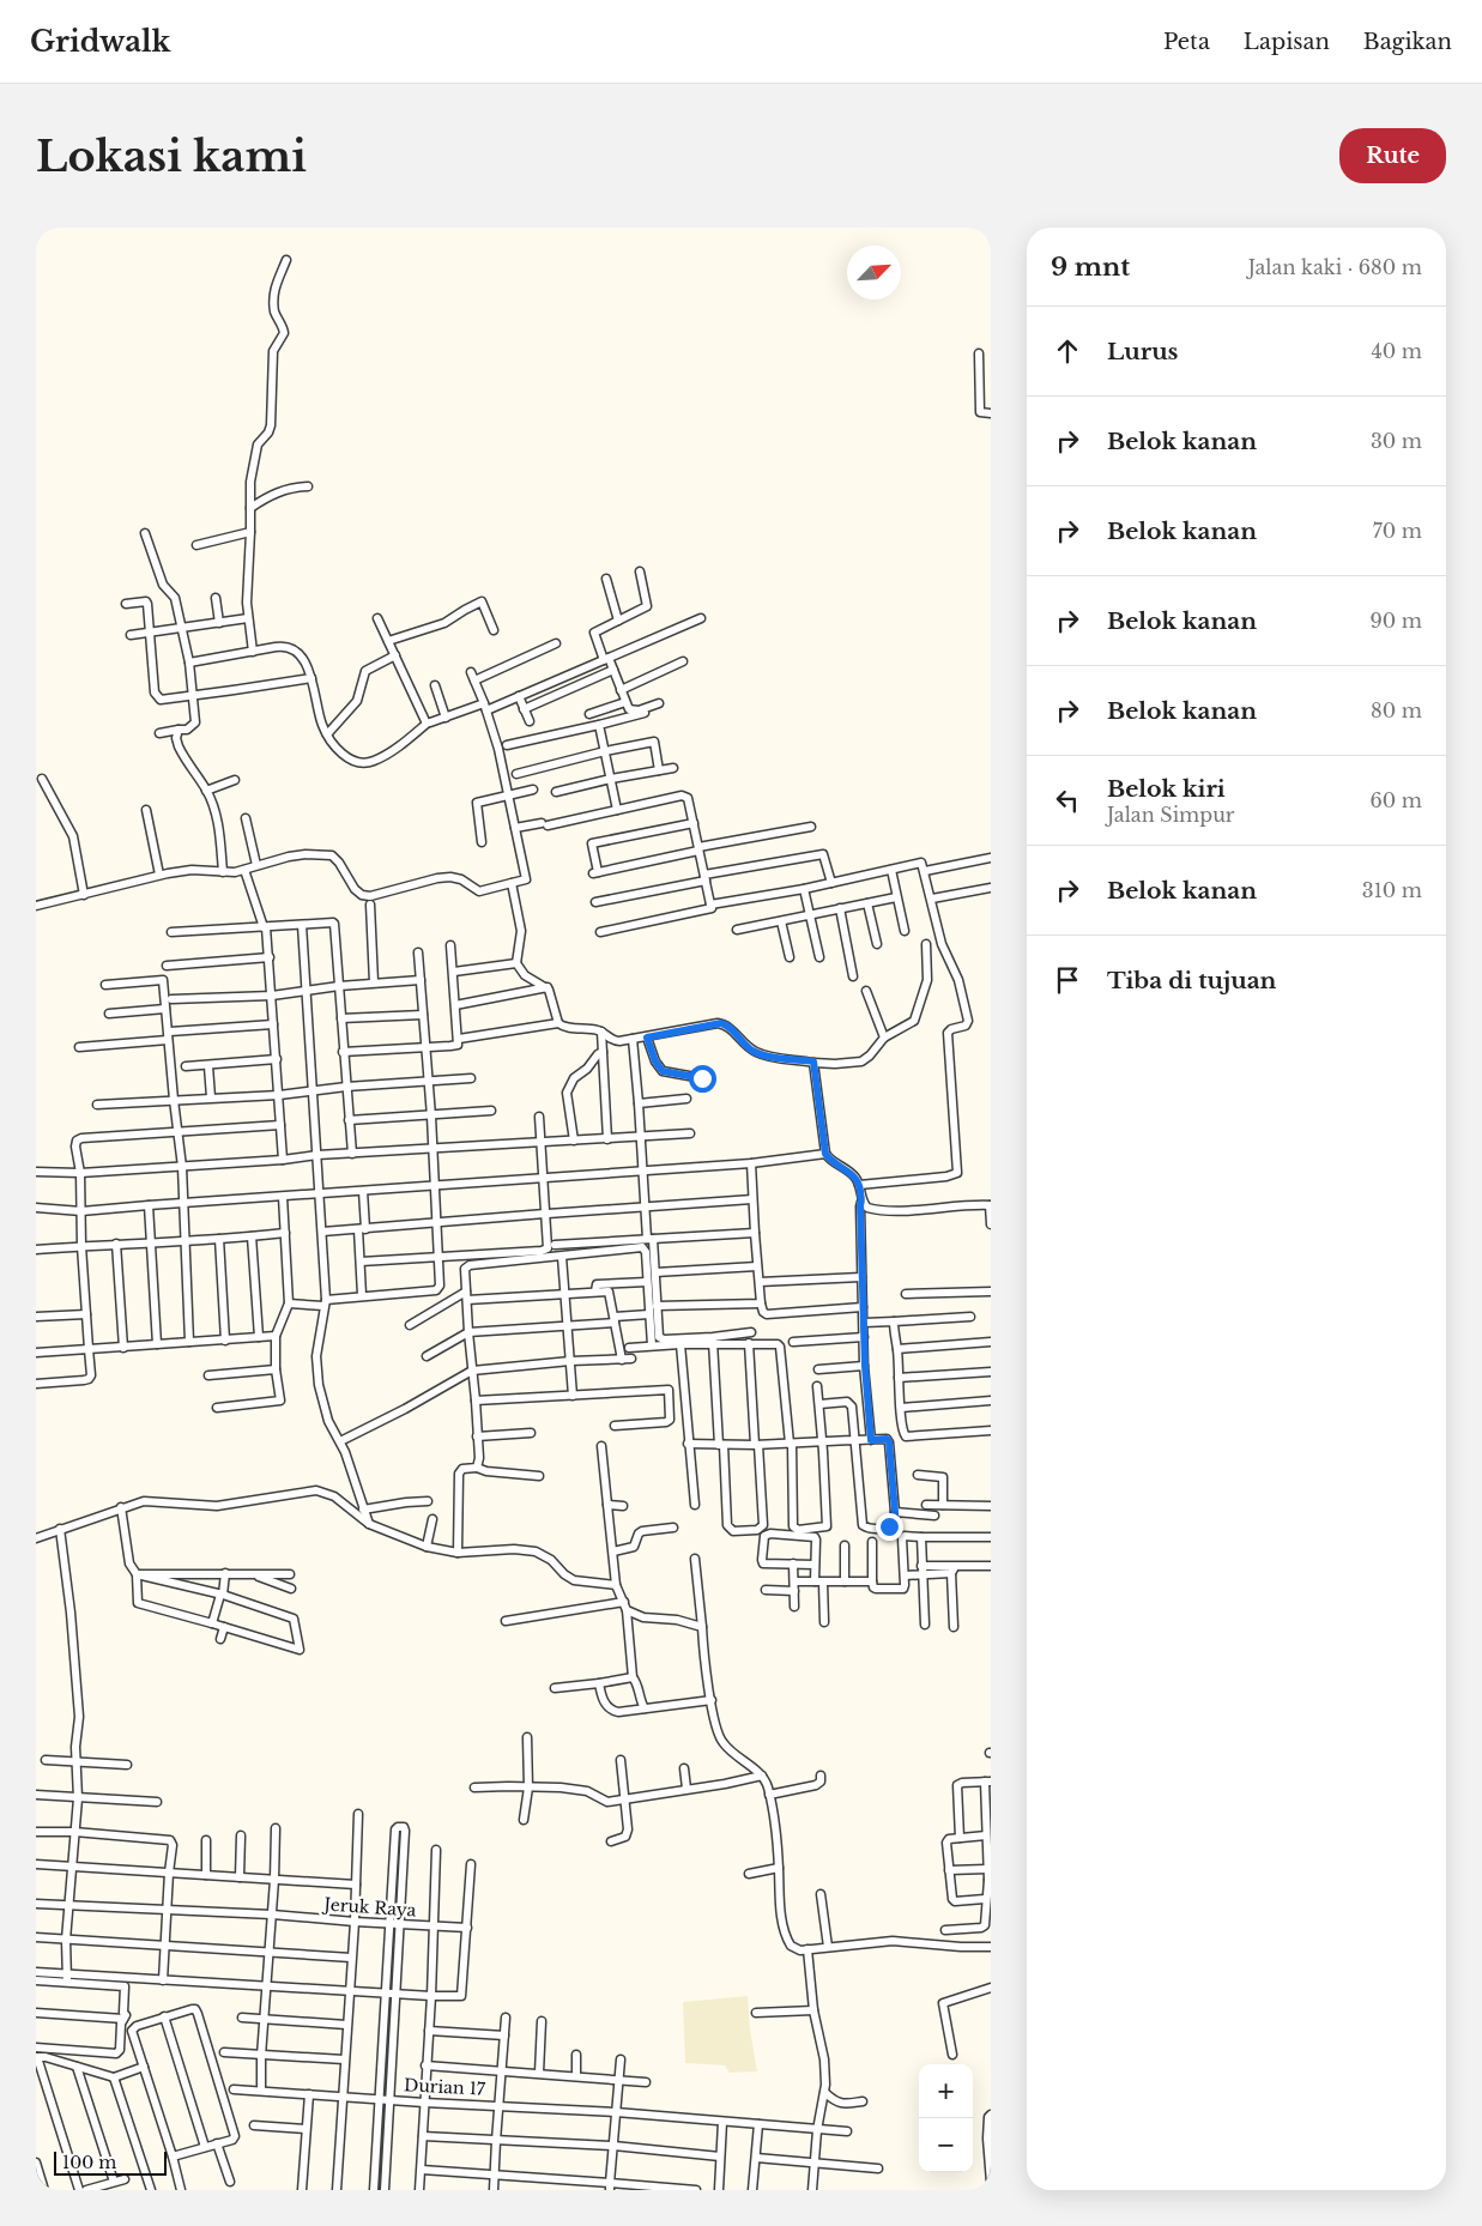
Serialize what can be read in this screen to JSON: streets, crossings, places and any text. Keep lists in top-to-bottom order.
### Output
{
  "streets": {
    "street": ["Jeruk Raya", "Durian 17"]
  },
  "scale_bar": "100 m",
  "north": "top right",
  "page": {
    "header": "Gridwalk",
    "nav": ["Peta", "Lapisan", "Bagikan"],
    "buttons": "Rute",
    "title": "Lokasi kami",
    "heading": ["9 mnt", "Jalan kaki · 680 m"],
    "list": [
      ["Lurus", "40 m"],
      ["Belok kanan", "30 m"],
      ["Belok kanan", "70 m"],
      ["Belok kanan", "90 m"],
      ["Belok kanan", "80 m"],
      ["Belok kiri", "Jalan Simpur", "60 m"],
      ["Belok kanan", "310 m"],
      "Tiba di tujuan"
    ],
    "map_buttons": ["+", "−"],
    "scale": "100 m"
  }
}
